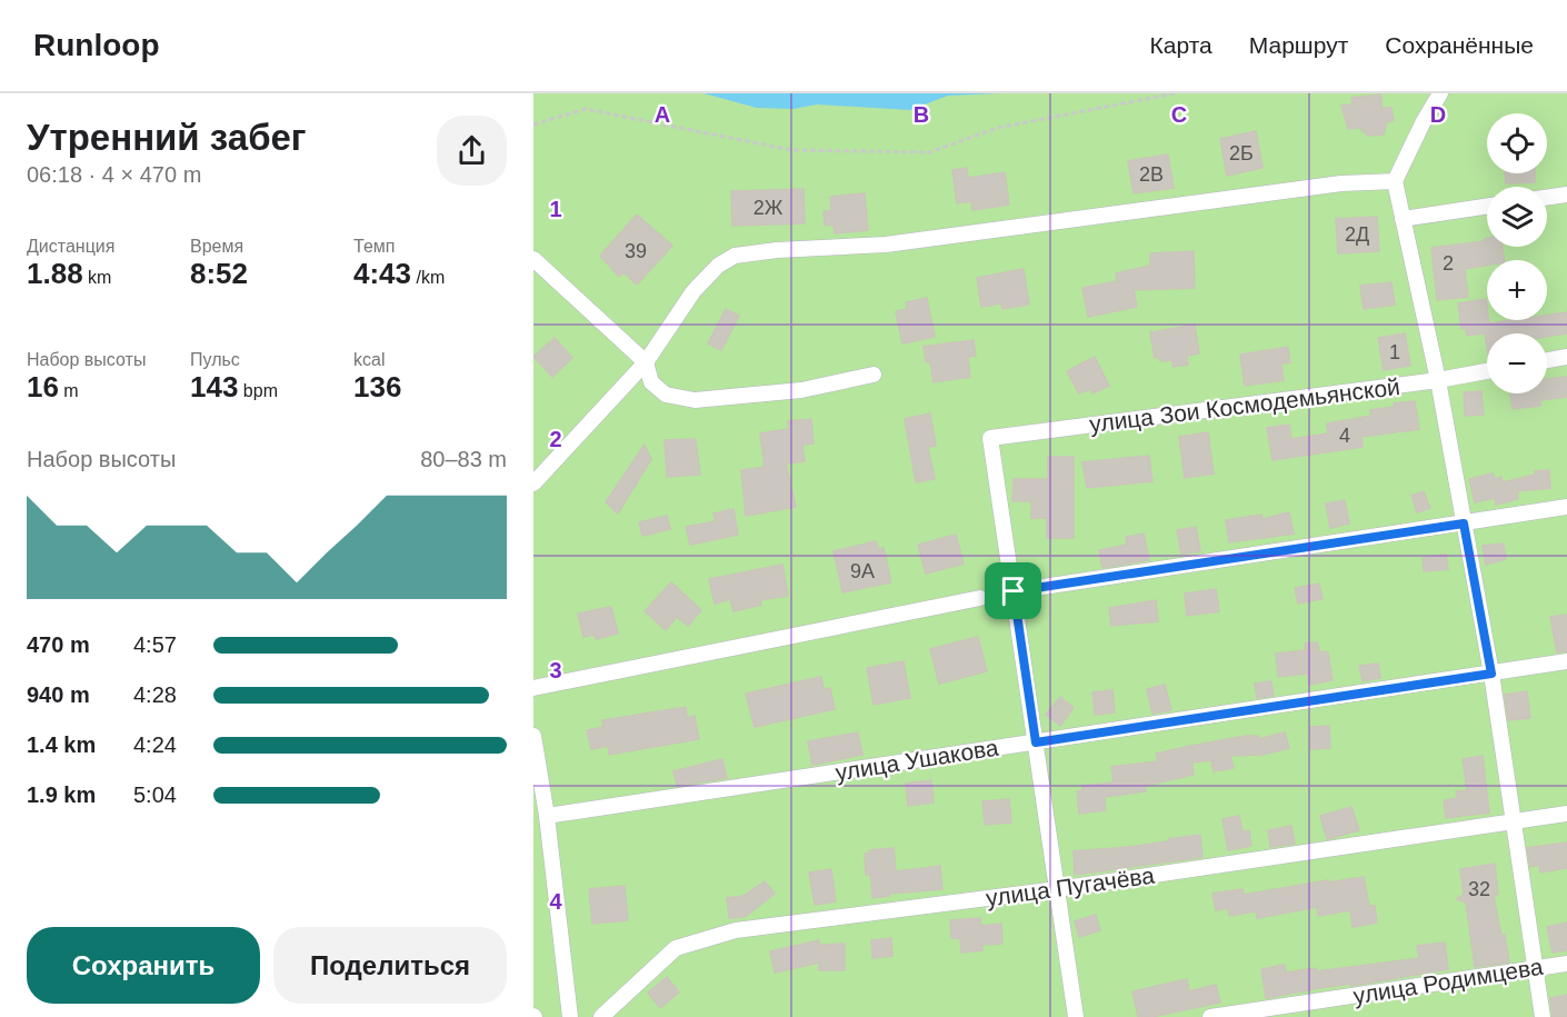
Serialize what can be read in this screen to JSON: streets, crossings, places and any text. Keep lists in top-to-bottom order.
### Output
{
  "streets": {
    "street": [
      "улица Зои Космодемьянской",
      "улица Ушакова",
      "улица Пугачёва",
      "улица Родимцева"
    ]
  },
  "house_numbers": [
    "2Б",
    "2В",
    "2Ж",
    "2Д",
    "39",
    "2",
    "1",
    "4",
    "9А",
    "32"
  ],
  "page": {
    "header": "Runloop",
    "nav": ["Карта", "Маршрут", "Сохранённые"],
    "heading": ["Утренний забег", "06:18 · 4 × 470 m"],
    "map_buttons": ["+", "−"],
    "stats": [
      ["Дистанция", "1.88 km"],
      ["Время", "8:52"],
      ["Темп", "4:43 /km"],
      ["Набор высоты", "16 m"],
      ["Пульс", "143 bpm"],
      ["kcal", "136"]
    ],
    "chart": ["Набор высоты", "80–83 m"],
    "list": [
      {
        "name": "470 m",
        "note": "4:57"
      },
      {
        "name": "940 m",
        "note": "4:28"
      },
      {
        "name": "1.4 km",
        "note": "4:24"
      },
      {
        "name": "1.9 km",
        "note": "5:04"
      }
    ],
    "buttons": ["Сохранить", "Поделиться"]
  },
  "grid": {
    "columns": [
      "A",
      "B",
      "C",
      "D"
    ],
    "rows": [
      "1",
      "2",
      "3",
      "4"
    ]
  }
}
